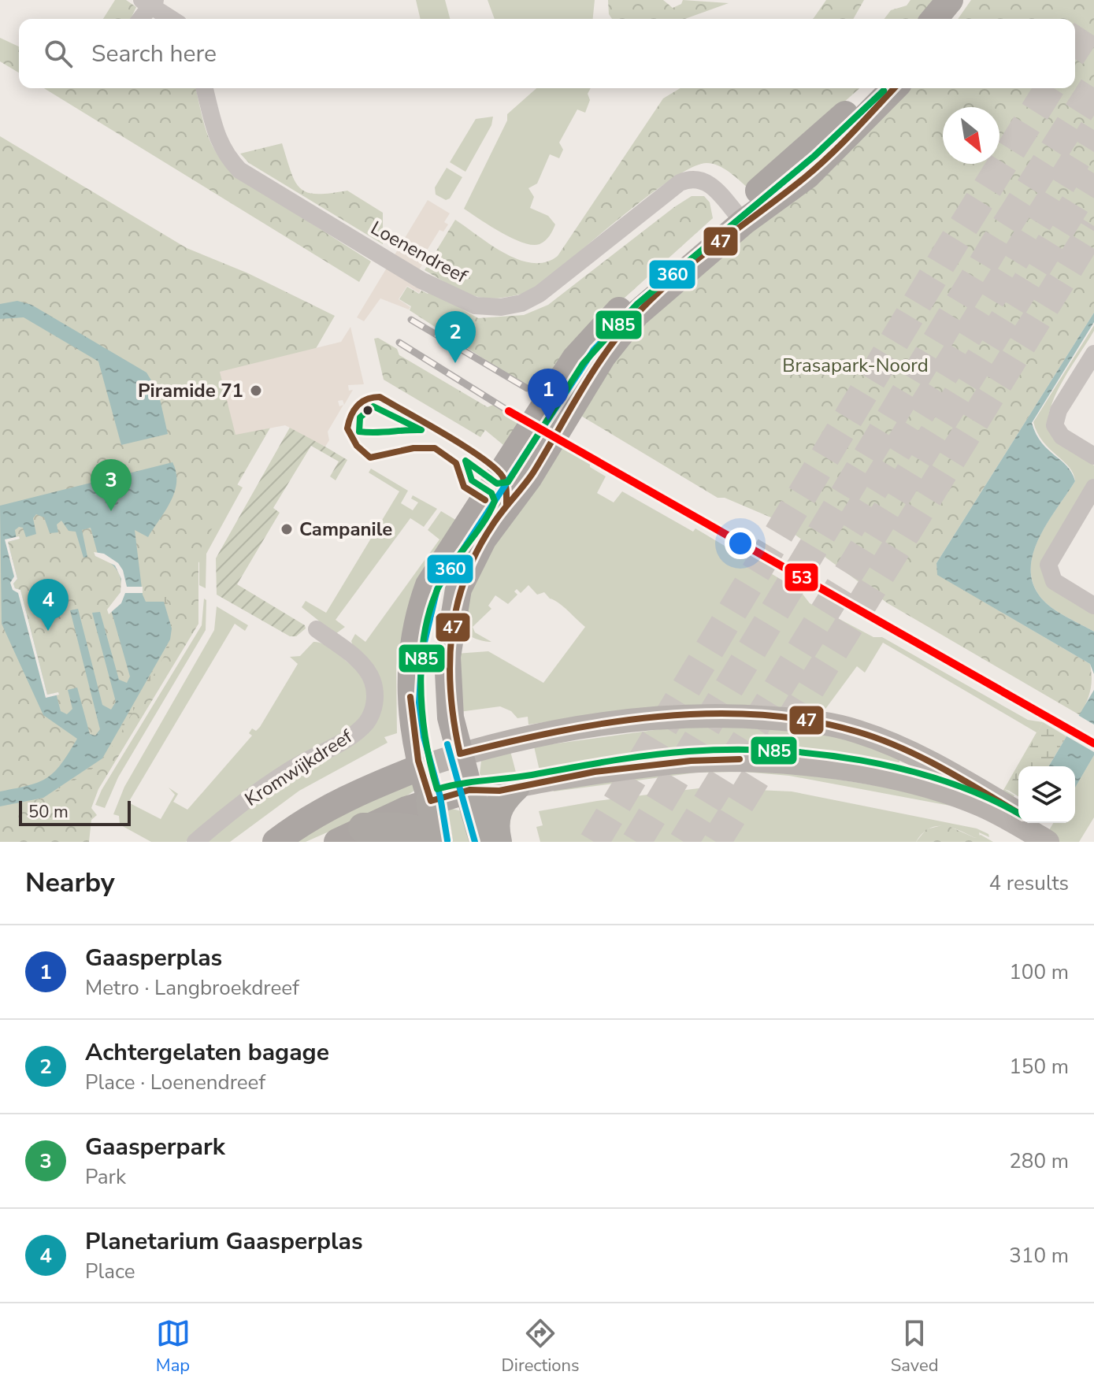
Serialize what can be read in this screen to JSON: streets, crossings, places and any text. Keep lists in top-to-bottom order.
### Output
{
  "streets": {
    "street": ["Loenendreef", "Kromwijkdreef"]
  },
  "parks": ["Brasapark-Noord"],
  "places": ["Piramide 71", "Campanile"],
  "lines": [
    "transit line 47",
    "transit line 360",
    "transit line N85",
    "transit line 53"
  ],
  "scale_bar": "50 m",
  "north": "bottom right",
  "page": {
    "search": "Search here",
    "pins": [
      "2",
      "1",
      "3",
      "4"
    ],
    "scale": "50 m",
    "heading": ["Nearby", "4 results"],
    "list": [
      {
        "mark": "1",
        "name": "Gaasperplas",
        "note": "Metro · Langbroekdreef",
        "value": "100 m"
      },
      {
        "mark": "2",
        "name": "Achtergelaten bagage",
        "note": "Place · Loenendreef",
        "value": "150 m"
      },
      {
        "mark": "3",
        "name": "Gaasperpark",
        "note": "Park",
        "value": "280 m"
      },
      {
        "mark": "4",
        "name": "Planetarium Gaasperplas",
        "note": "Place",
        "value": "310 m"
      }
    ],
    "nav": ["Map", "Directions", "Saved"]
  }
}
